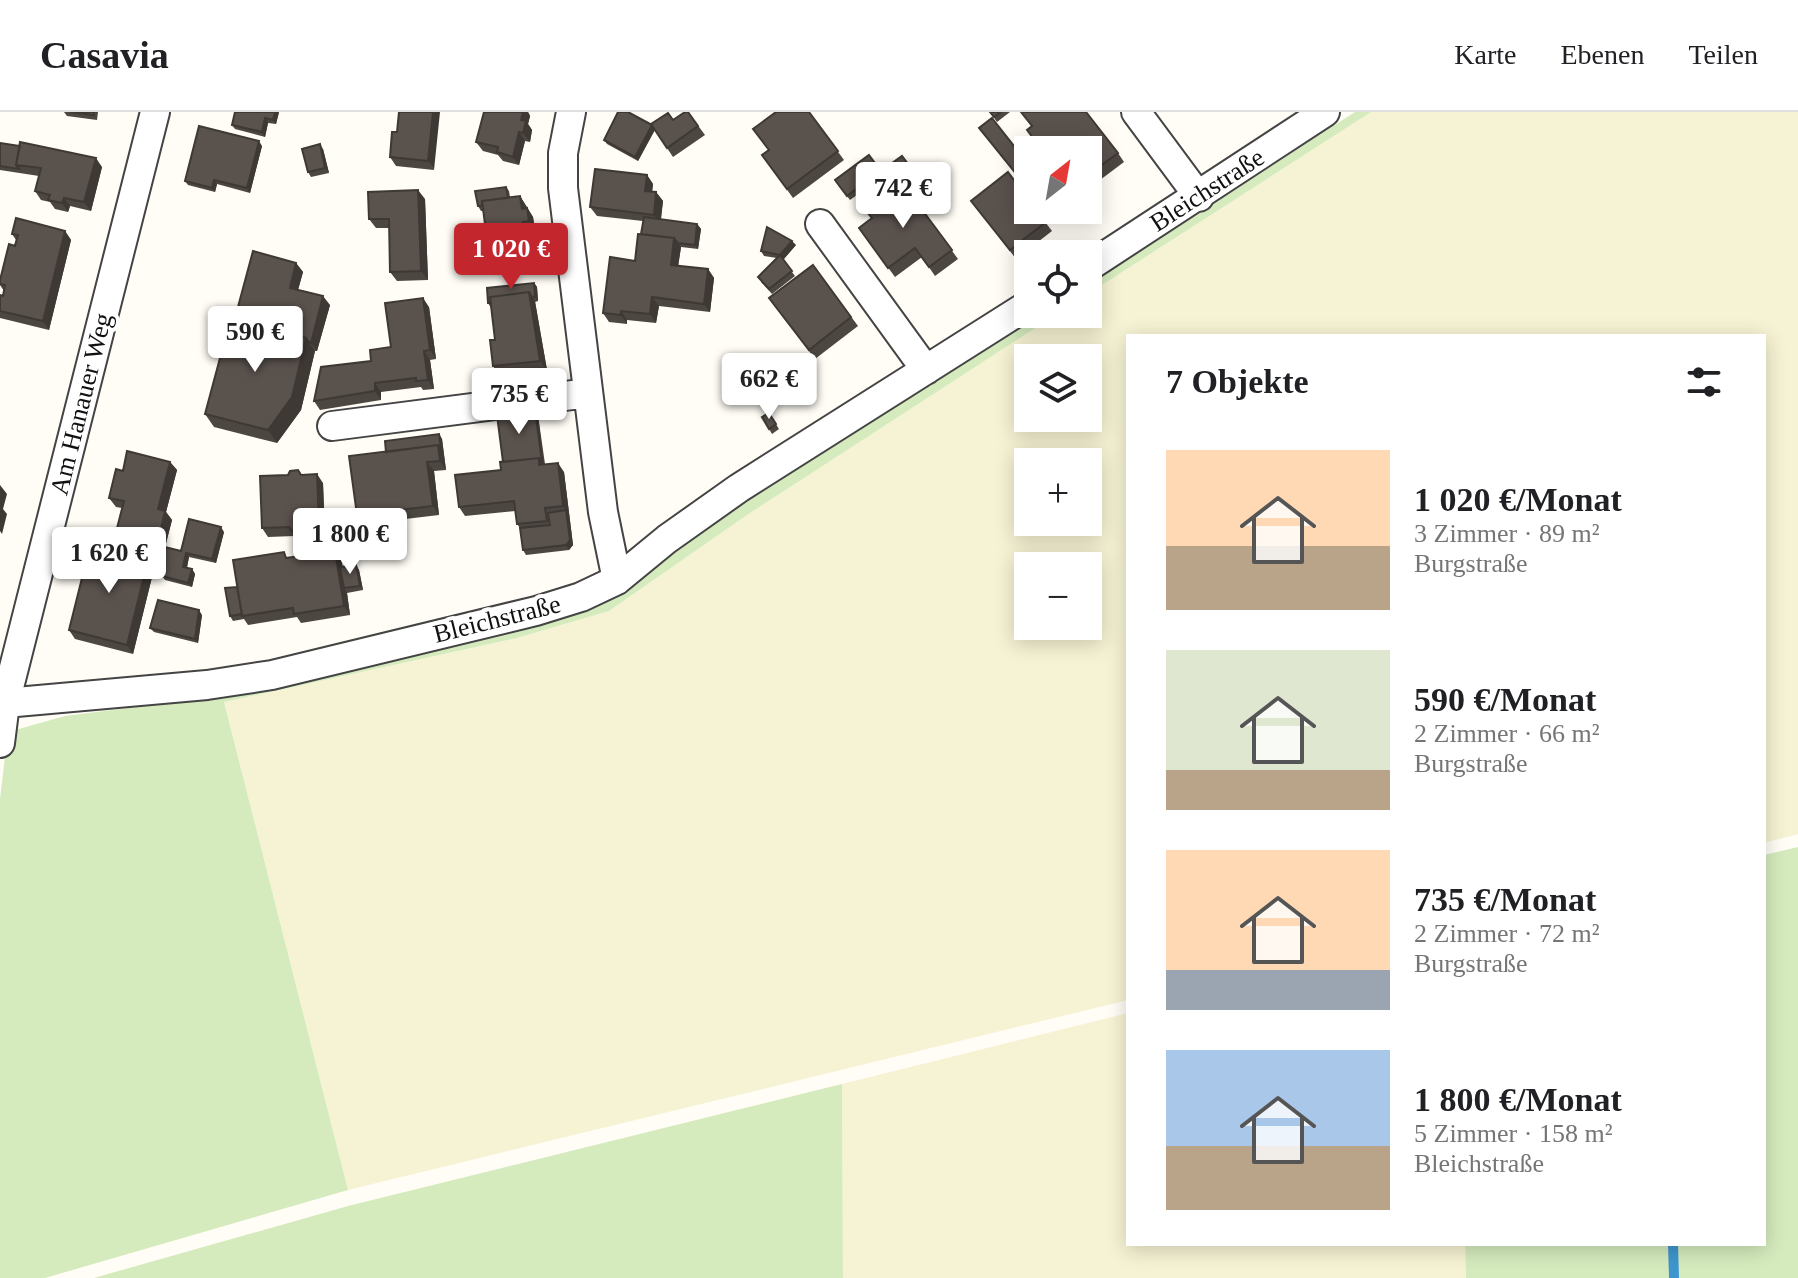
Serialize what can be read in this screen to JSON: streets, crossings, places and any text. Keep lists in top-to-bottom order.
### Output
{
  "streets": {
    "street": ["Bleichstraße", "Am Hanauer Weg"]
  },
  "crossings": [
    ["Bleichstraße", "Am Hanauer Weg"]
  ],
  "north": "top right",
  "page": {
    "header": "Casavia",
    "nav": ["Karte", "Ebenen", "Teilen"],
    "map_buttons": ["+", "−"],
    "price": [
      "742 €",
      "1 020 €",
      "590 €",
      "662 €",
      "735 €",
      "1 800 €",
      "1 620 €"
    ],
    "heading": "7 Objekte",
    "list": [
      {
        "name": "1 020 €/Monat",
        "note": "3 Zimmer · 89 m² · Burgstraße"
      },
      {
        "name": "590 €/Monat",
        "note": "2 Zimmer · 66 m² · Burgstraße"
      },
      {
        "name": "735 €/Monat",
        "note": "2 Zimmer · 72 m² · Burgstraße"
      },
      {
        "name": "1 800 €/Monat",
        "note": "5 Zimmer · 158 m² · Bleichstraße"
      }
    ]
  }
}
